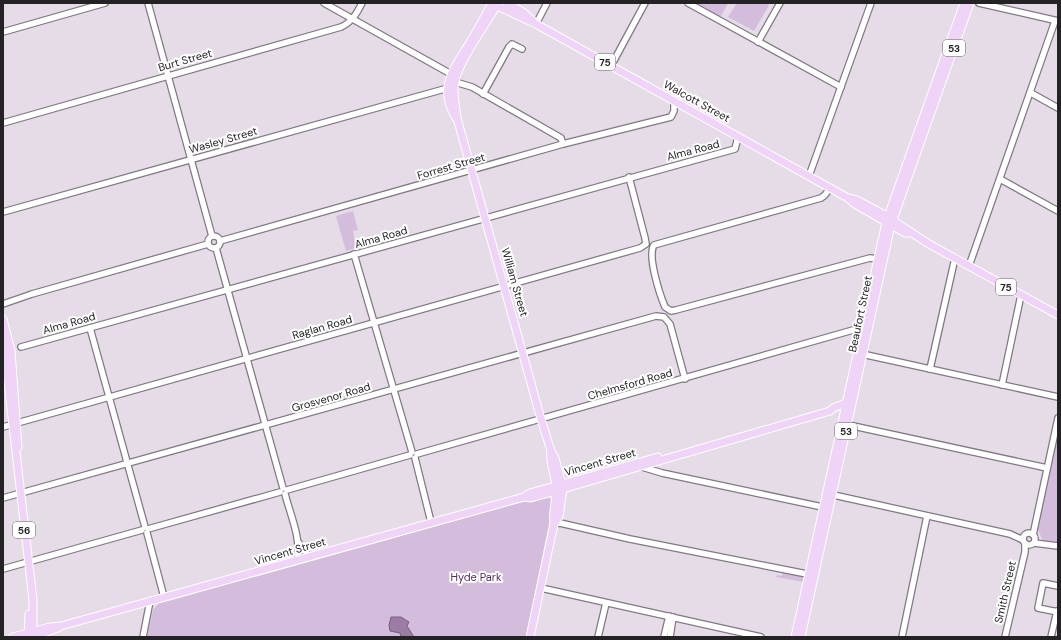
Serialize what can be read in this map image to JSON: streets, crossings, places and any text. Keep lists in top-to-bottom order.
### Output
{
  "streets": {
    "main road": [
      "53",
      "75",
      "Walcott Street",
      "William Street",
      "Beaufort Street",
      "Vincent Street",
      "56"
    ],
    "street": [
      "Burt Street",
      "Wasley Street",
      "Alma Road",
      "Forrest Street",
      "Raglan Road",
      "Chelmsford Road",
      "Grosvenor Road",
      "Smith Street"
    ]
  },
  "crossings": [
    ["Walcott Street", "Alma Road"],
    ["Walcott Street", "Forrest Street"],
    ["Walcott Street", "William Street"],
    ["Walcott Street", "Beaufort Street"],
    ["Wasley Street", "William Street"],
    ["Alma Road", "William Street"],
    ["Alma Road", "Raglan Road"],
    ["Forrest Street", "William Street"],
    ["William Street", "Raglan Road"],
    ["William Street", "Chelmsford Road"],
    ["William Street", "Grosvenor Road"],
    ["William Street", "Vincent Street"],
    ["Beaufort Street", "Chelmsford Road"],
    ["Beaufort Street", "Vincent Street"],
    ["Raglan Road", "56"],
    ["Chelmsford Road", "Grosvenor Road"],
    ["Chelmsford Road", "56"],
    ["Grosvenor Road", "56"],
    ["Vincent Street", "56"]
  ],
  "parks": ["Hyde Park"]
}
